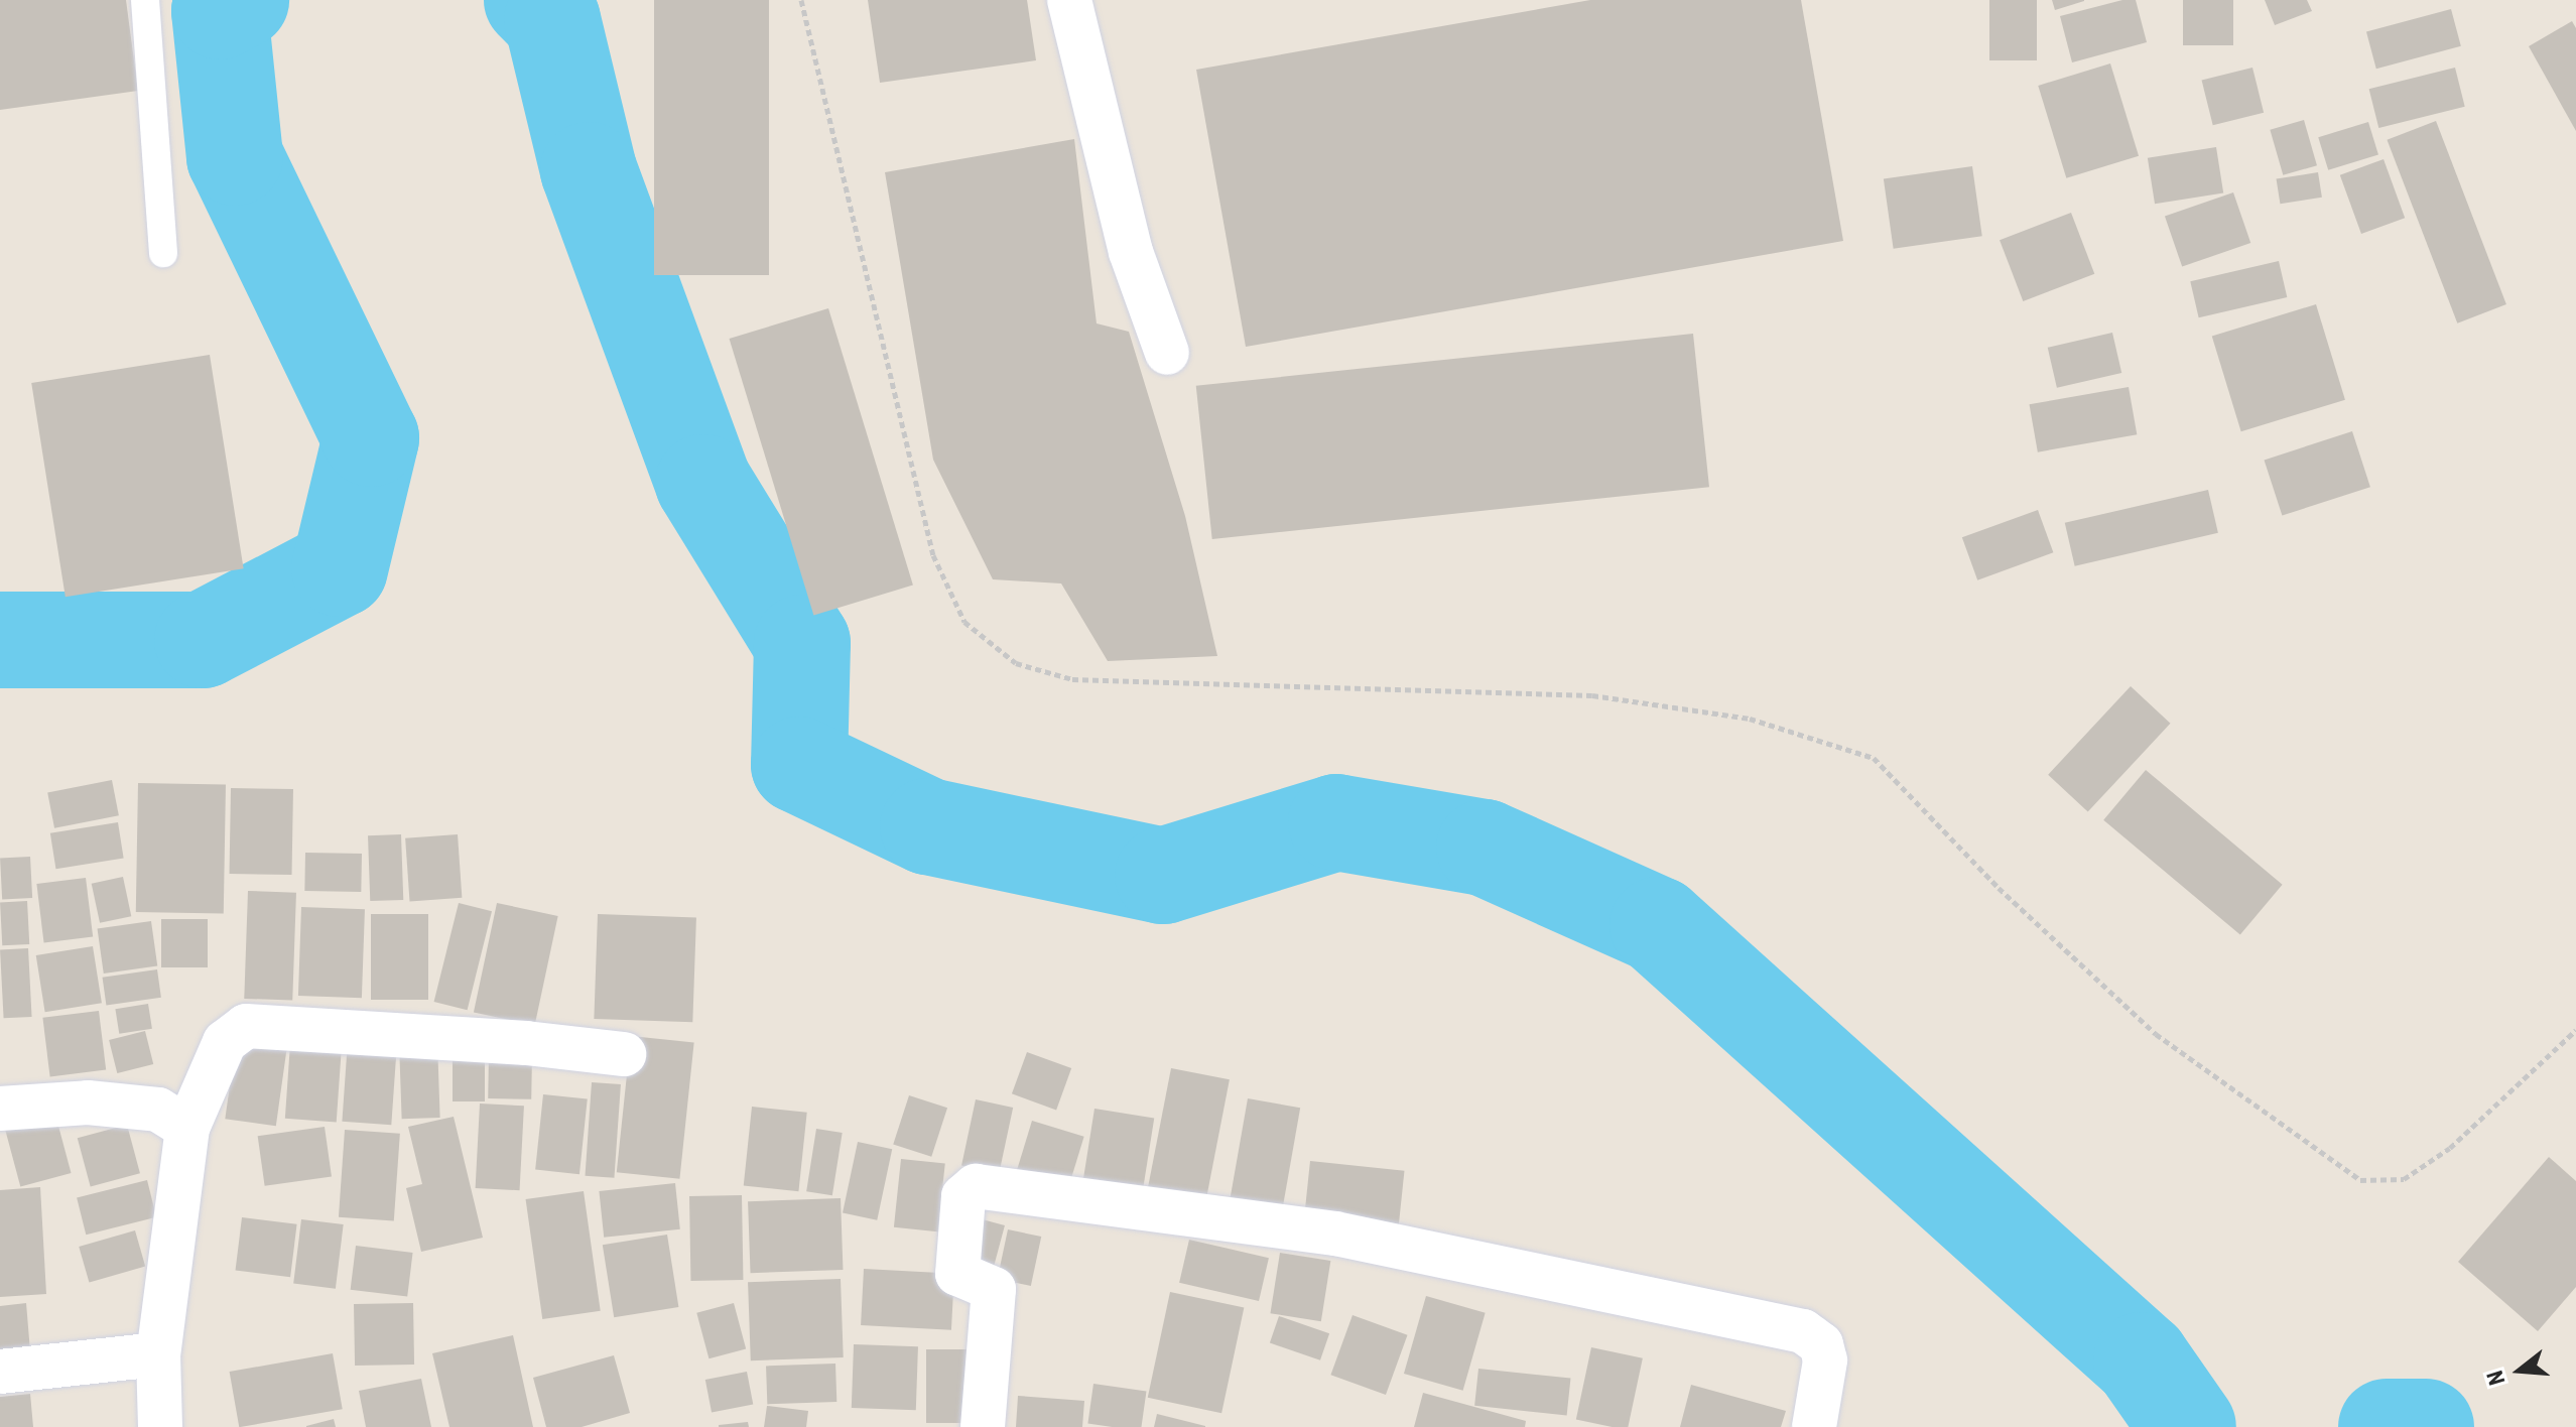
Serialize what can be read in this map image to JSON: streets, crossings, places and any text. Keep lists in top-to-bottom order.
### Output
{
  "north": "left"
}
